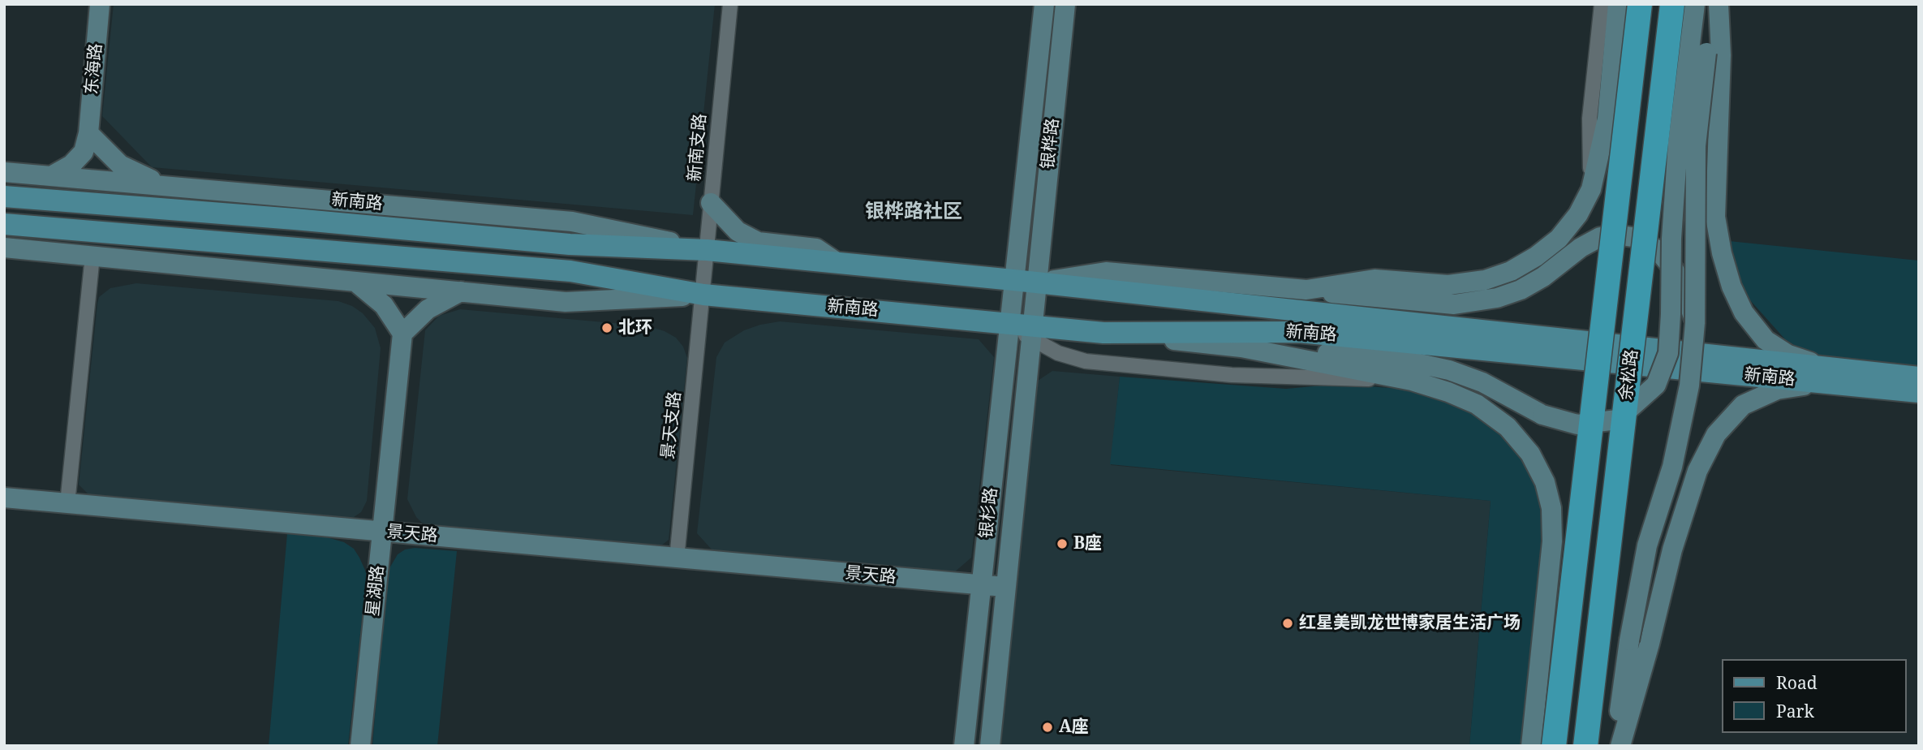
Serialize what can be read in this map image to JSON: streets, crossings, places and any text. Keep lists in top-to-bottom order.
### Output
{
  "streets": {
    "highway": ["余松路"],
    "main road": [
      "东海路",
      "银桦路",
      "新南路",
      "银杉路",
      "景天路",
      "星湖路"
    ],
    "street": ["新南支路", "景天支路"]
  },
  "crossings": [
    ["东海路", "新南路"],
    ["银桦路", "新南路"],
    ["银桦路", "银杉路"],
    ["新南支路", "新南路"],
    ["新南支路", "景天支路"],
    ["新南路", "景天支路"],
    ["新南路", "银杉路"],
    ["景天支路", "景天路"],
    ["银杉路", "景天路"],
    ["景天路", "星湖路"]
  ],
  "districts": ["银桦路社区"],
  "places": [
    "北环",
    "B座",
    "红星美凯龙世博家居生活广场",
    "A座"
  ],
  "legend": ["Road", "Park"]
}
